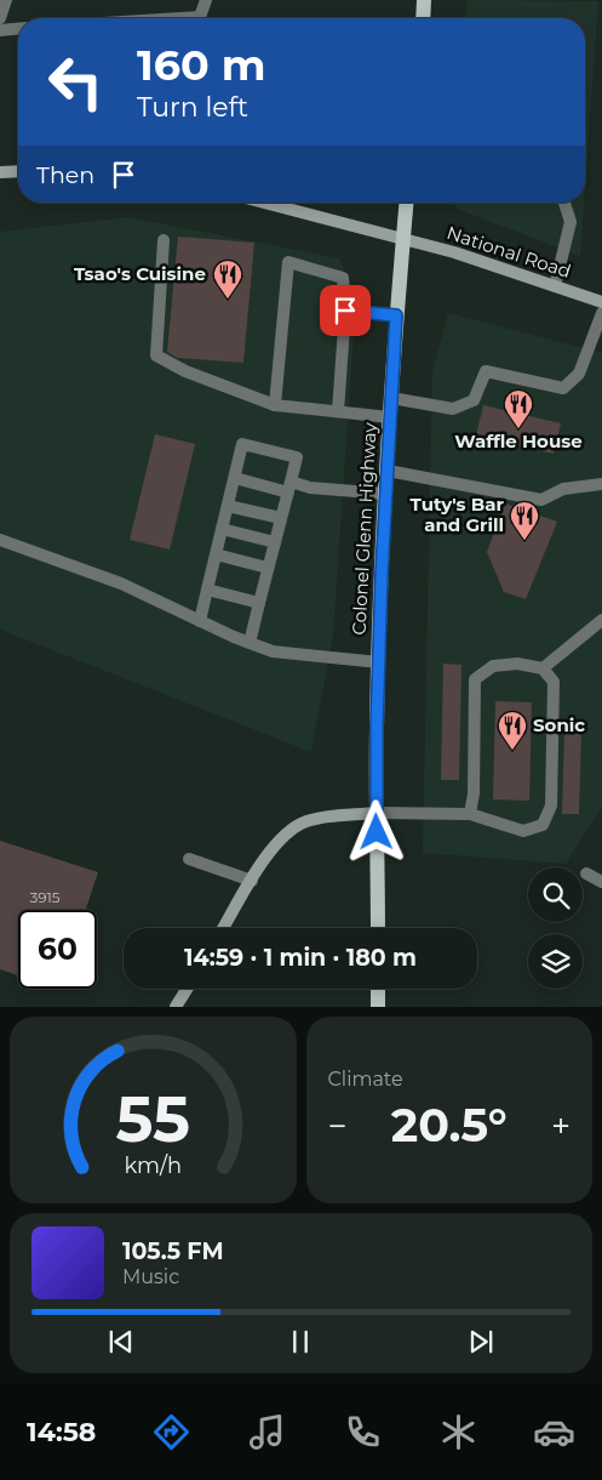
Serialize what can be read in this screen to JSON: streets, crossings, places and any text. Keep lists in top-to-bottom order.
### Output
{
  "streets": {
    "main road": ["National Road", "Colonel Glenn Highway"]
  },
  "crossings": [
    ["National Road", "Colonel Glenn Highway"]
  ],
  "places": {
    "restaurant": [
      "Tsao's Cuisine",
      "Waffle House",
      "Tuty's Bar and Grill",
      "Sonic"
    ]
  },
  "house_numbers": ["3915"],
  "page": {
    "turn": ["160 m", "Turn left"],
    "then": "Then",
    "limit": "60",
    "trip": "14:59 · 1 min · 180 m",
    "tile": "Climate",
    "heat": ["−", "20.5°", "+"],
    "song": ["105.5 FM", "Music"],
    "tabs": "14:58",
    "gauge": ["55", "km/h"]
  }
}
